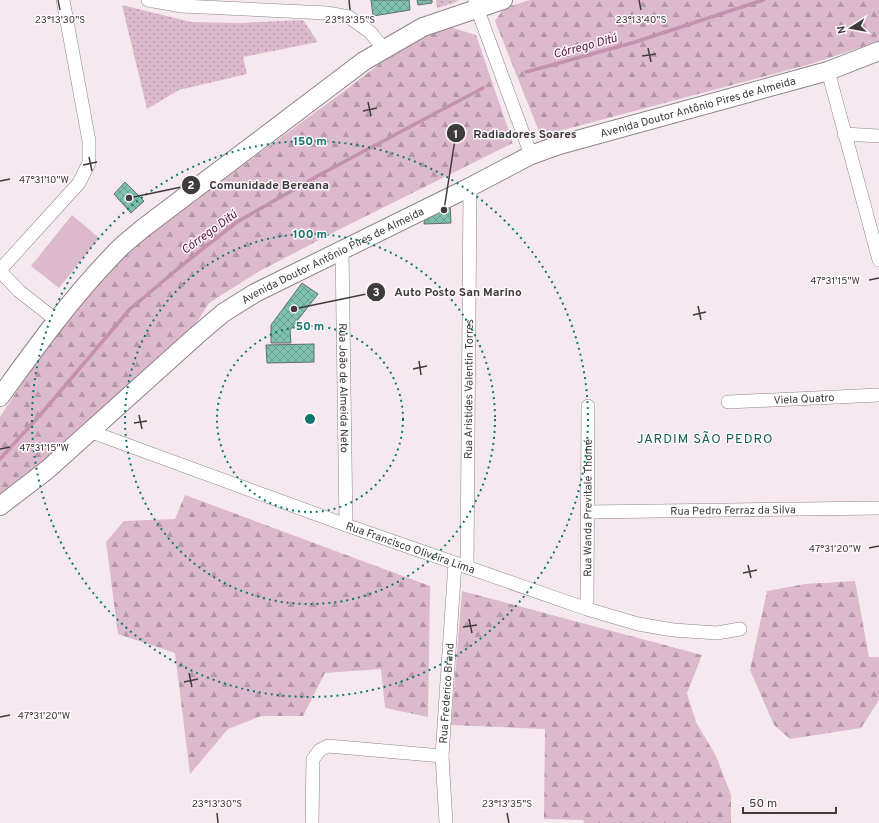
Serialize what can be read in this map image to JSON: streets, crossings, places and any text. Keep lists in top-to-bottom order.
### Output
{
  "streets": {
    "main road": ["Avenida Doutor Antônio Pires de Almeida"],
    "street": [
      "Rua João de Almeida Neto",
      "Rua Aristides Valentin Torres",
      "Viela Quatro",
      "Rua Wanda Previtale Thomé",
      "Rua Pedro Ferraz da Silva",
      "Rua Francisco Oliveira Lima",
      "Rua Frederico Brand"
    ]
  },
  "crossings": [
    ["Avenida Doutor Antônio Pires de Almeida", "Rua João de Almeida Neto"],
    ["Avenida Doutor Antônio Pires de Almeida", "Rua Aristides Valentin Torres"],
    ["Avenida Doutor Antônio Pires de Almeida", "Rua Francisco Oliveira Lima"],
    ["Rua João de Almeida Neto", "Rua Francisco Oliveira Lima"],
    ["Rua Aristides Valentin Torres", "Rua Francisco Oliveira Lima"],
    ["Rua Aristides Valentin Torres", "Rua Frederico Brand"],
    ["Rua Wanda Previtale Thomé", "Rua Pedro Ferraz da Silva"],
    ["Rua Wanda Previtale Thomé", "Rua Francisco Oliveira Lima"],
    ["Rua Francisco Oliveira Lima", "Rua Frederico Brand"]
  ],
  "districts": ["JARDIM SÃO PEDRO"],
  "water": ["Córrego Ditú"],
  "places": ["Comunidade Bereana", "Radiadores Soares", "Auto Posto San Marino"],
  "scale_bar": "50 m",
  "north": "left",
  "coordinates": [
    "23°13'30\"S",
    "23°13'35\"S",
    "23°13'40\"S",
    "47°31'10\"W",
    "47°31'15\"W",
    "47°31'20\"W"
  ],
  "rings": ["150 m", "100 m", "50 m"]
}
